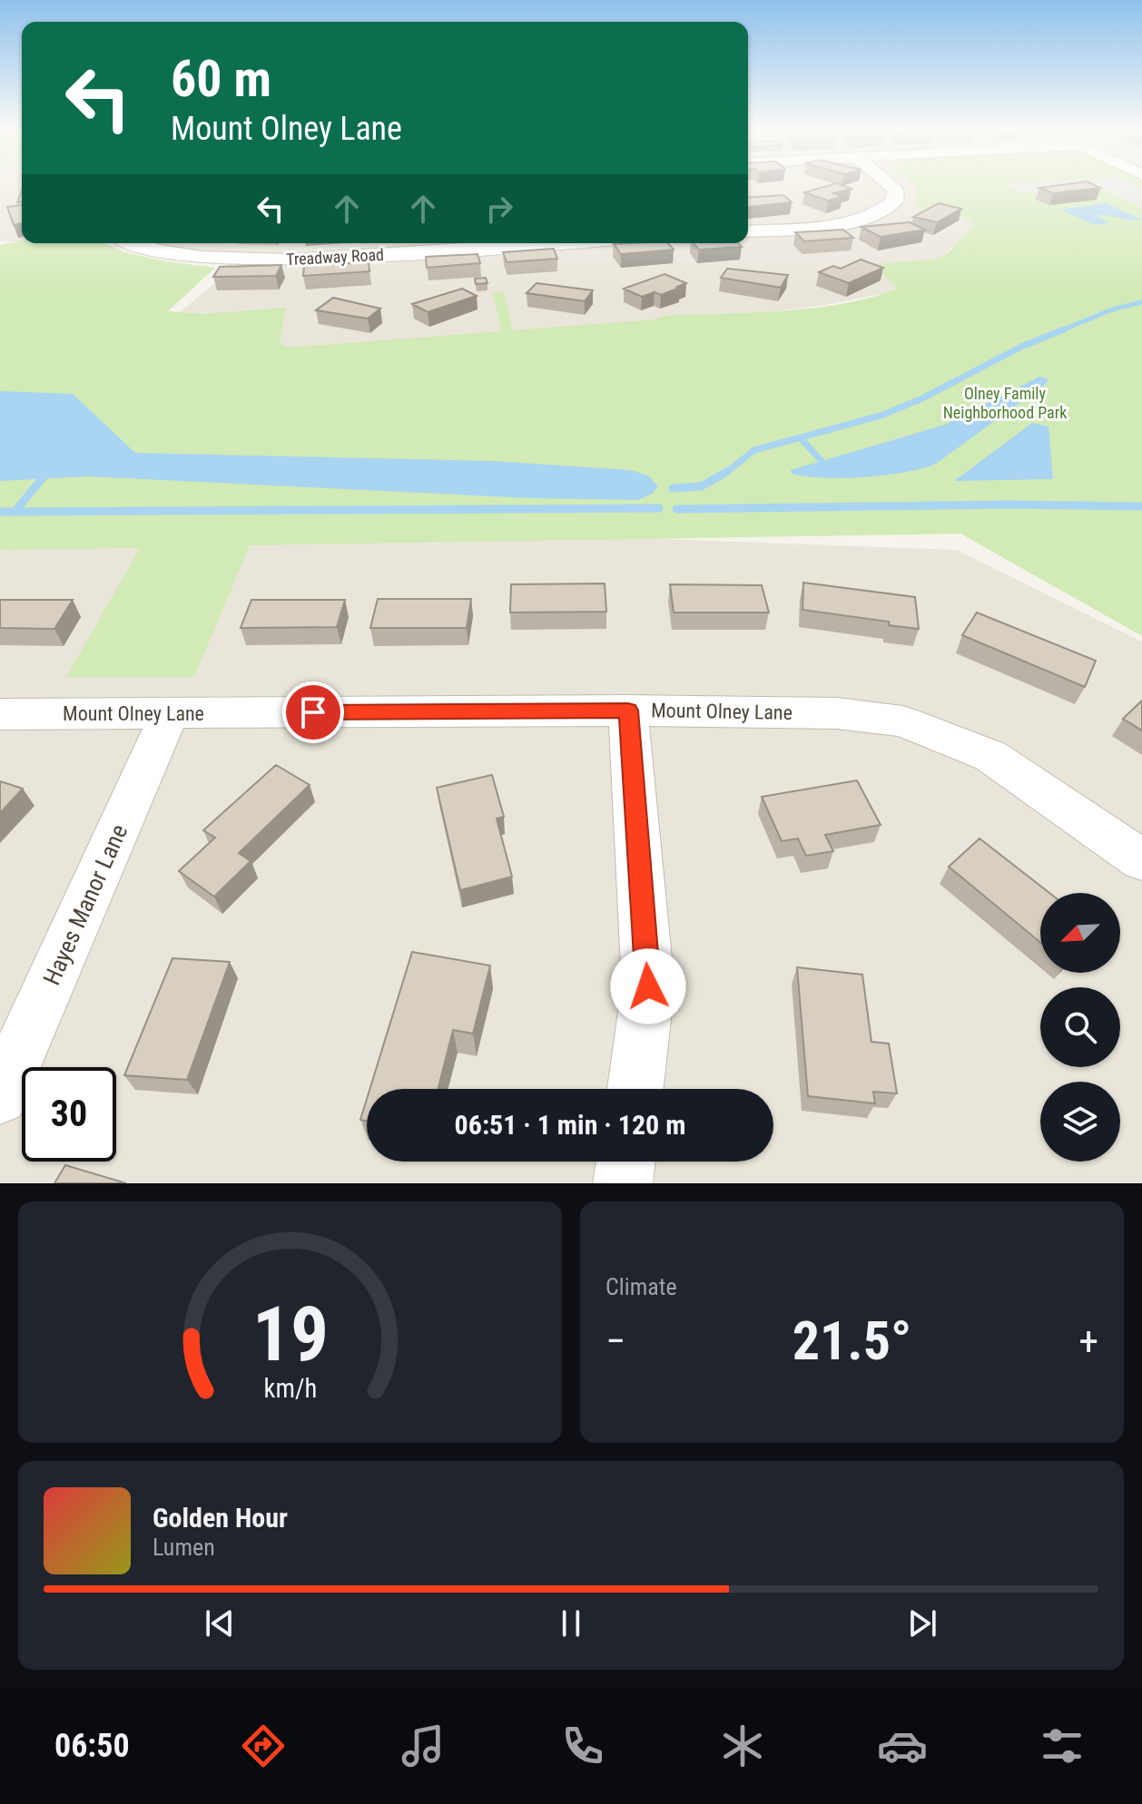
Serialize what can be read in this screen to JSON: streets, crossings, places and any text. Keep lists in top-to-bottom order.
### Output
{
  "streets": {
    "street": ["Treadway Road", "Mount Olney Lane", "Hayes Manor Lane"]
  },
  "crossings": [
    ["Mount Olney Lane", "Hayes Manor Lane"]
  ],
  "parks": ["Olney Family Neighborhood Park"],
  "north": "bottom left",
  "page": {
    "turn": ["60 m", "Mount Olney Lane"],
    "limit": "30",
    "trip": "06:51 · 1 min · 120 m",
    "tile": "Climate",
    "heat": ["−", "21.5°", "+"],
    "song": ["Golden Hour", "Lumen"],
    "tabs": "06:50",
    "gauge": ["19", "km/h"]
  }
}
